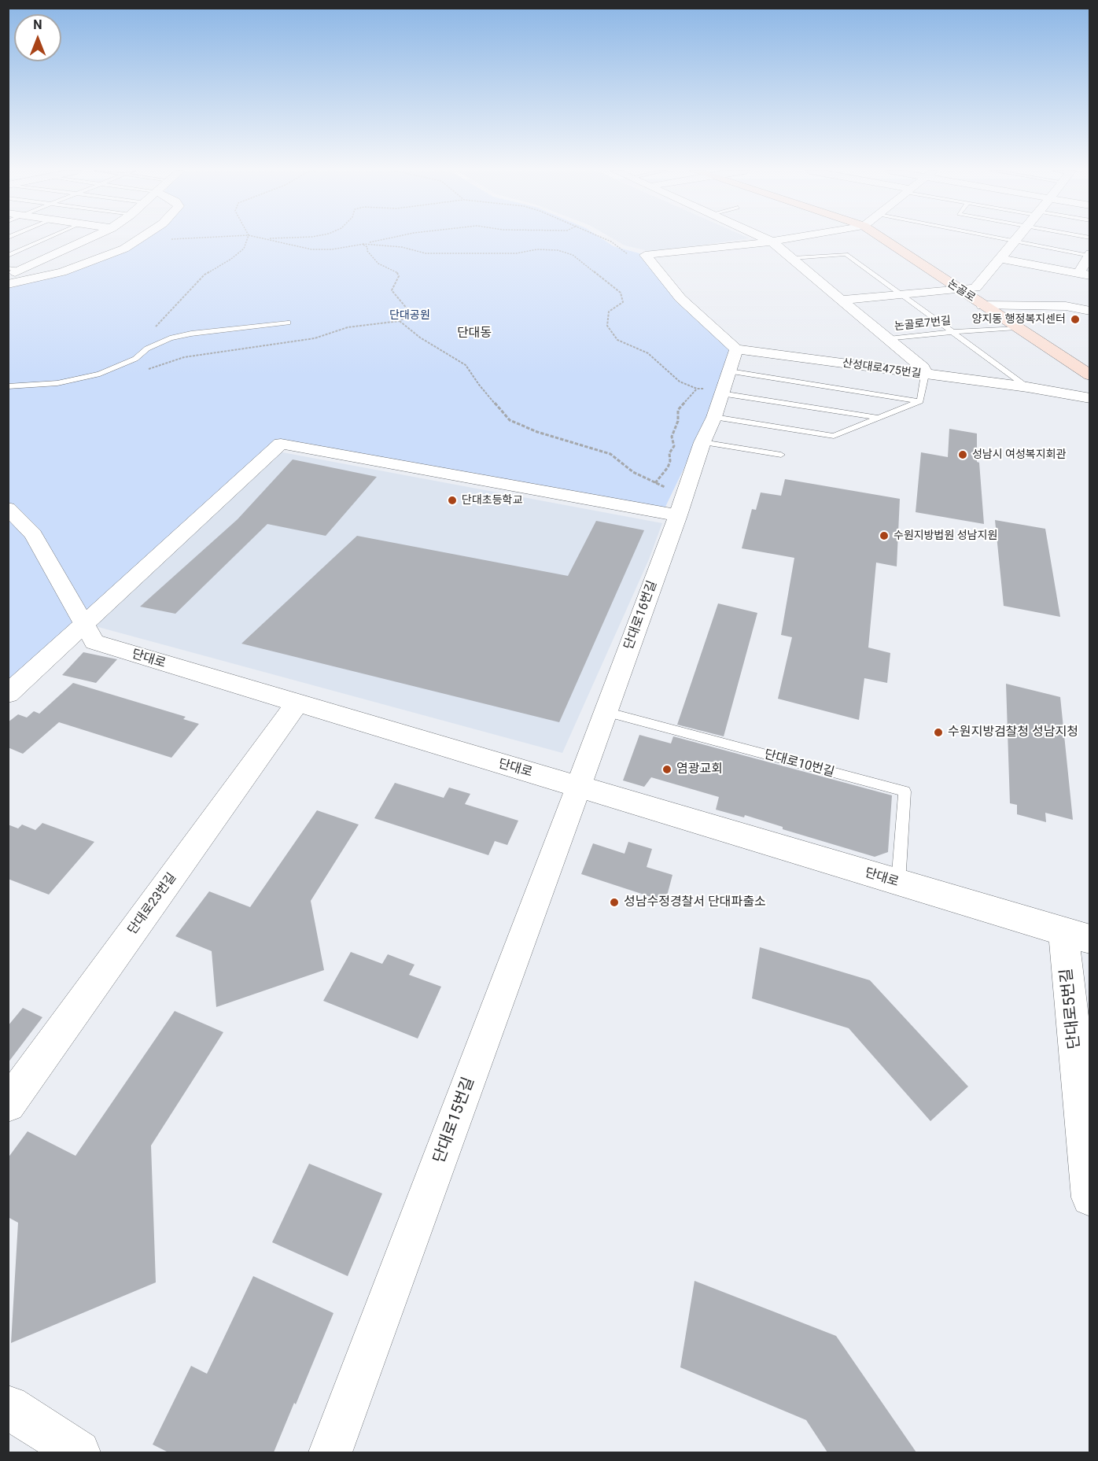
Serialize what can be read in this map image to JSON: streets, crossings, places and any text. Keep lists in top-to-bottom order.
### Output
{
  "streets": {
    "street": [
      "논골로",
      "산성대로475번길",
      "단대로16번길",
      "단대로",
      "단대로23번길",
      "단대로5번길",
      "단대로15번길"
    ],
    "lane": ["논골로7번길", "단대로10번길"]
  },
  "crossings": [
    ["논골로", "논골로7번길"],
    ["논골로7번길", "산성대로475번길"],
    ["산성대로475번길", "단대로16번길"],
    ["단대로16번길", "단대로"],
    ["단대로16번길", "단대로10번길"],
    ["단대로16번길", "단대로15번길"],
    ["단대로", "단대로10번길"],
    ["단대로", "단대로23번길"],
    ["단대로", "단대로5번길"],
    ["단대로", "단대로15번길"]
  ],
  "districts": ["단대동"],
  "parks": ["단대공원"],
  "places": [
    "양지동 행정복지센터",
    "성남시 여성복지회관",
    "단대초등학교",
    "수원지방법원 성남지원",
    "수원지방검찰청 성남지청",
    "염광교회",
    "성남수정경찰서 단대파출소"
  ],
  "north": "top"
}
